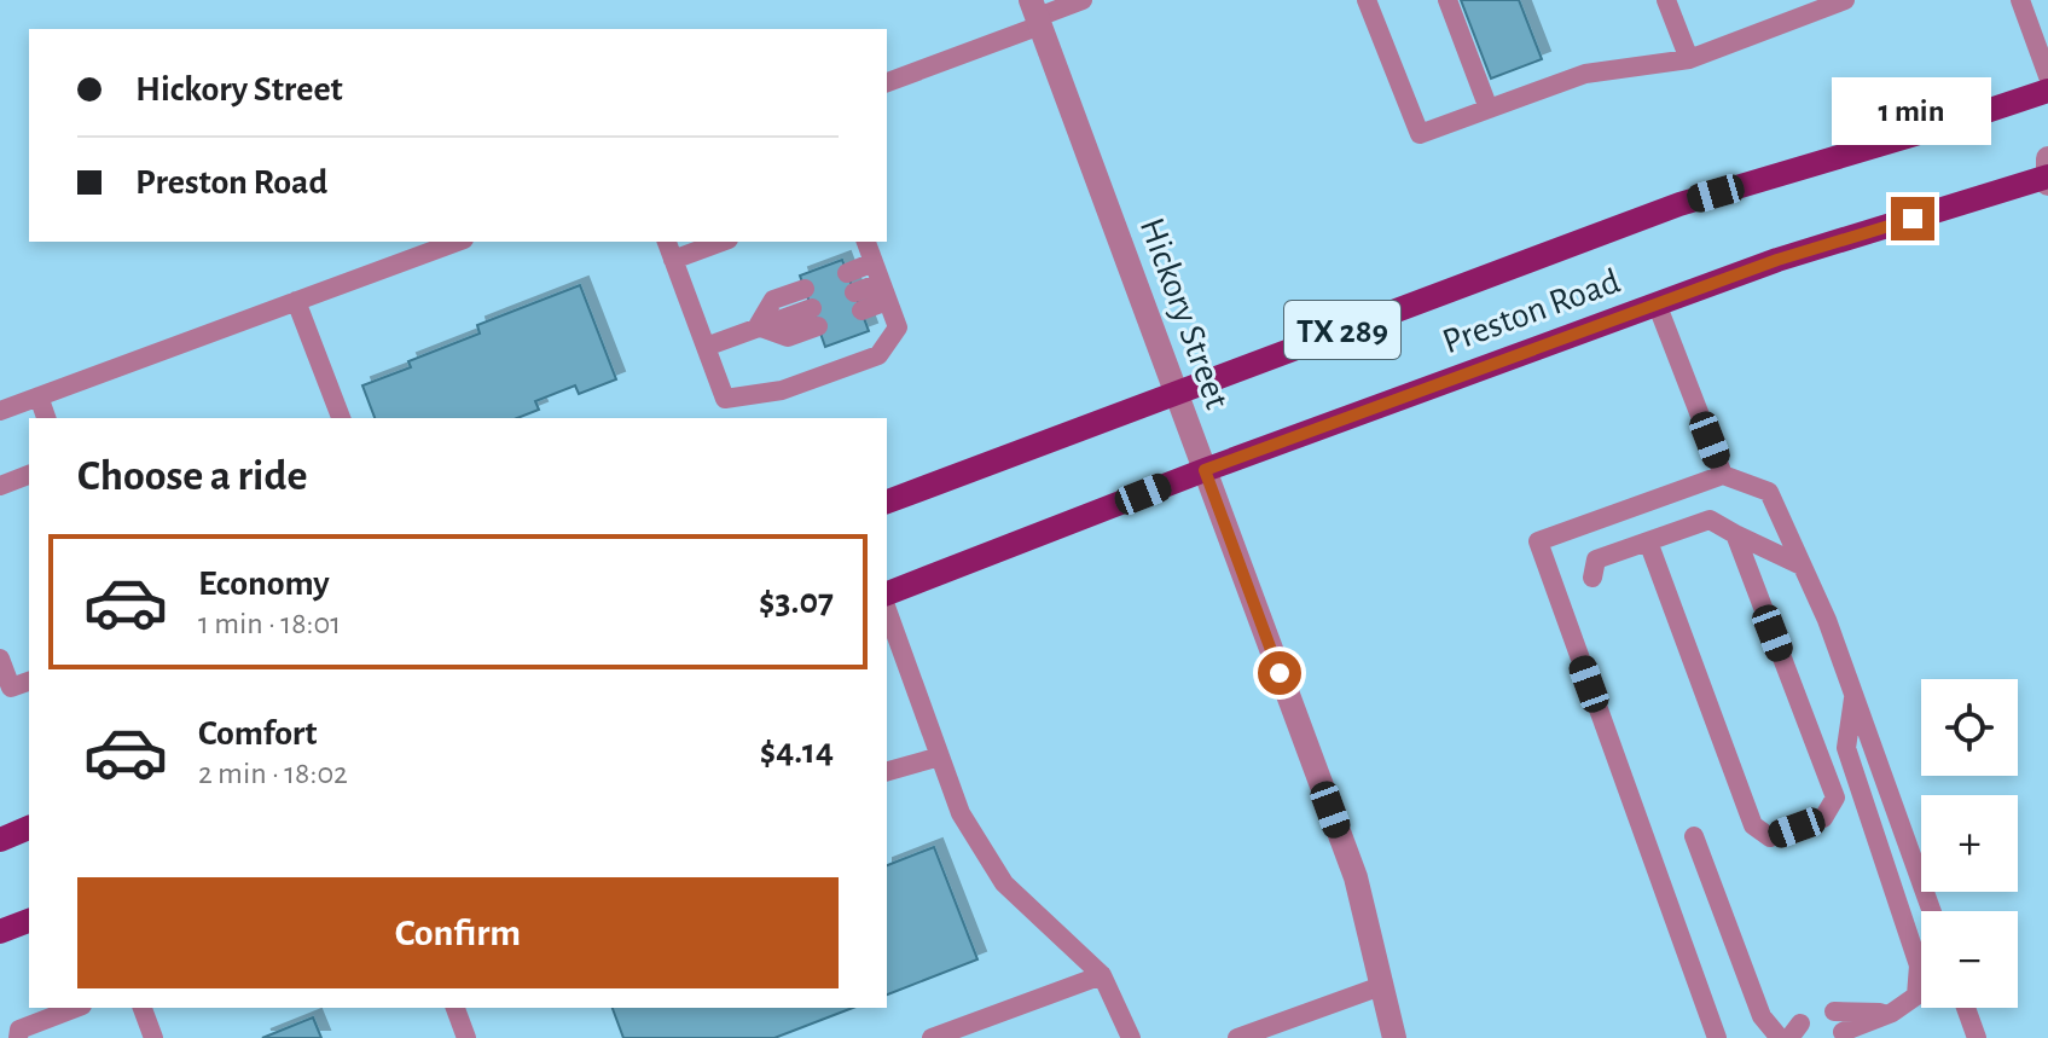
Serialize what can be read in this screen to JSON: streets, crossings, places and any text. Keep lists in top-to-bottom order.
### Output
{
  "streets": {
    "main road": ["Preston Road", "TX 289"],
    "street": ["Hickory Street"]
  },
  "crossings": [
    ["Preston Road", "Hickory Street"]
  ],
  "page": {
    "banner": ["Hickory Street", "Preston Road"],
    "bubble": "1 min",
    "heading": "Choose a ride",
    "list": [
      {
        "name": "Economy",
        "note": "1 min · 18:01",
        "value": "$3.07"
      },
      {
        "name": "Comfort",
        "note": "2 min · 18:02",
        "value": "$4.14"
      }
    ],
    "map_buttons": ["+", "−"],
    "buttons": "Confirm"
  }
}
